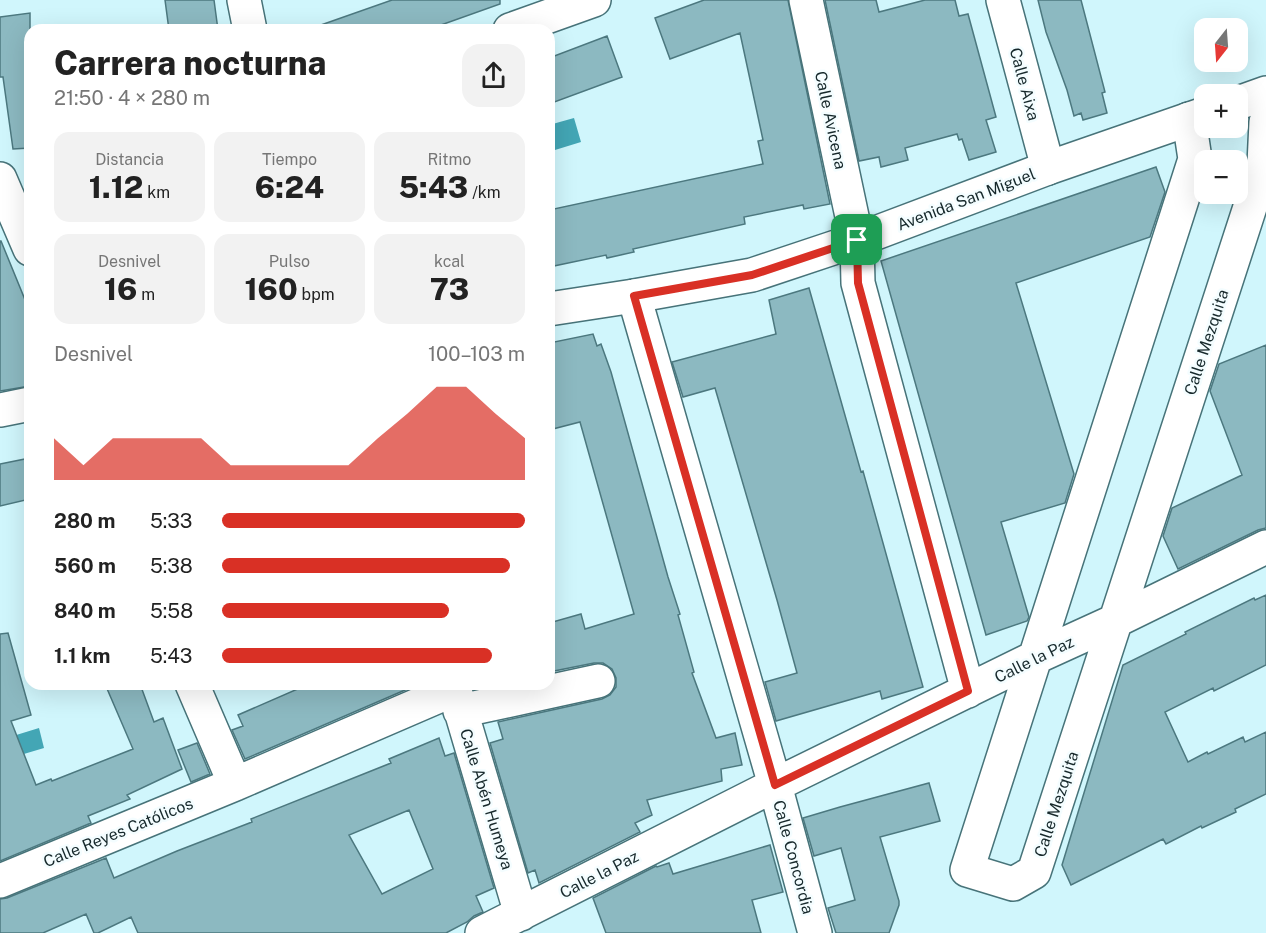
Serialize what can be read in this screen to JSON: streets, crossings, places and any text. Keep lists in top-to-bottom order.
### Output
{
  "streets": {
    "street": [
      "Calle Aixa",
      "Calle Avicena",
      "Avenida San Miguel",
      "Calle Mezquita",
      "Calle la Paz",
      "Calle Abén Humeya",
      "Calle Reyes Católicos",
      "Calle Concordia"
    ]
  },
  "crossings": [
    ["Calle Aixa", "Avenida San Miguel"],
    ["Calle Avicena", "Avenida San Miguel"],
    ["Calle Avicena", "Calle la Paz"],
    ["Avenida San Miguel", "Calle Concordia"],
    ["Calle Mezquita", "Calle la Paz"],
    ["Calle la Paz", "Calle Abén Humeya"],
    ["Calle la Paz", "Calle Concordia"],
    ["Calle Abén Humeya", "Calle Reyes Católicos"]
  ],
  "north": "bottom",
  "page": {
    "map_buttons": ["+", "−"],
    "heading": ["Carrera nocturna", "21:50 · 4 × 280 m"],
    "stats": [
      ["Distancia", "1.12 km"],
      ["Tiempo", "6:24"],
      ["Ritmo", "5:43 /km"],
      ["Desnivel", "16 m"],
      ["Pulso", "160 bpm"],
      ["kcal", "73"]
    ],
    "chart": ["Desnivel", "100–103 m"],
    "list": [
      {
        "name": "280 m",
        "note": "5:33"
      },
      {
        "name": "560 m",
        "note": "5:38"
      },
      {
        "name": "840 m",
        "note": "5:58"
      },
      {
        "name": "1.1 km",
        "note": "5:43"
      }
    ]
  }
}
